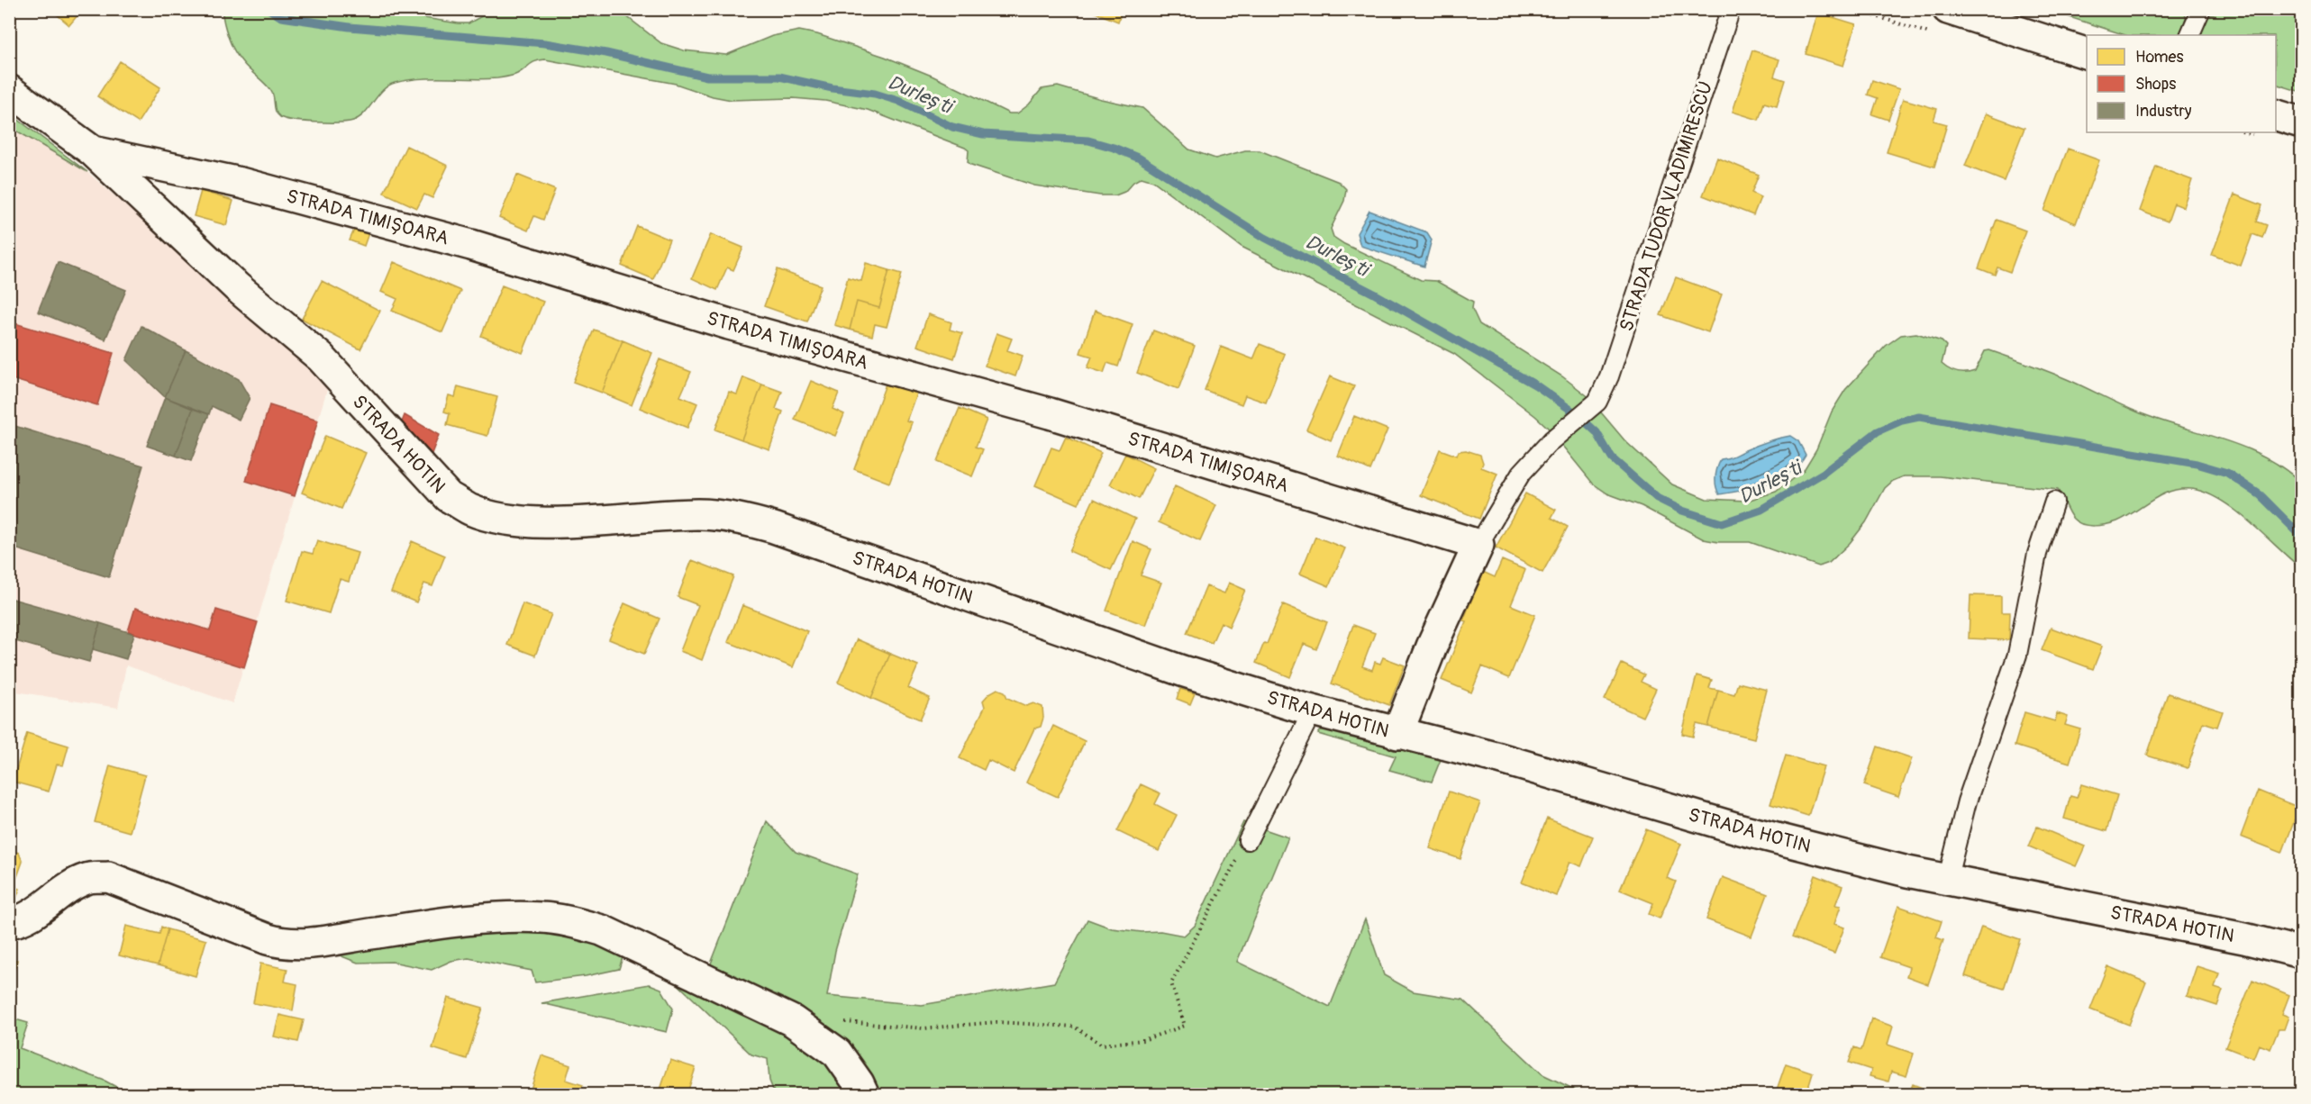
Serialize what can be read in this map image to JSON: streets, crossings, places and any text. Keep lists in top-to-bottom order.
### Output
{
  "streets": {
    "street": ["STRADA TIMIȘOARA", "STRADA HOTIN"],
    "lane": ["STRADA TUDOR VLADIMIRESCU"]
  },
  "crossings": [
    ["STRADA TUDOR VLADIMIRESCU", "STRADA TIMIȘOARA"],
    ["STRADA TIMIȘOARA", "STRADA HOTIN"]
  ],
  "water": ["Durlești"],
  "legend": ["Homes", "Shops", "Industry"]
}
